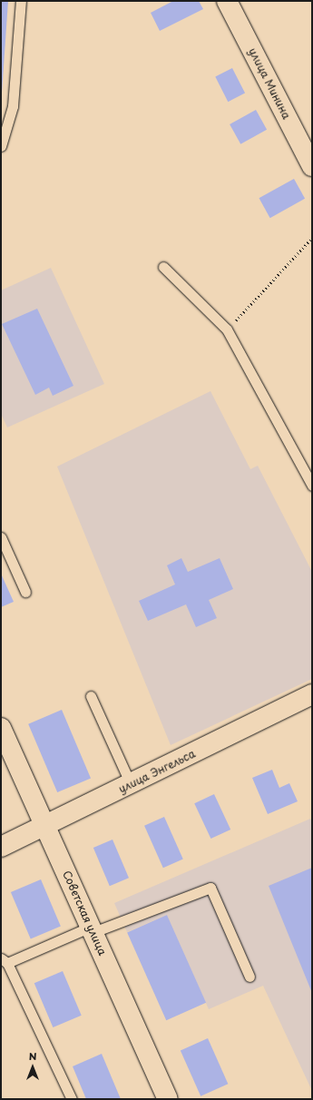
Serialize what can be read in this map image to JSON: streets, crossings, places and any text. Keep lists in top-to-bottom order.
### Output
{
  "streets": {
    "street": ["улица Минина", "улица Энгельса", "Советская улица"]
  },
  "crossings": [
    ["улица Энгельса", "Советская улица"]
  ],
  "north": "top"
}
